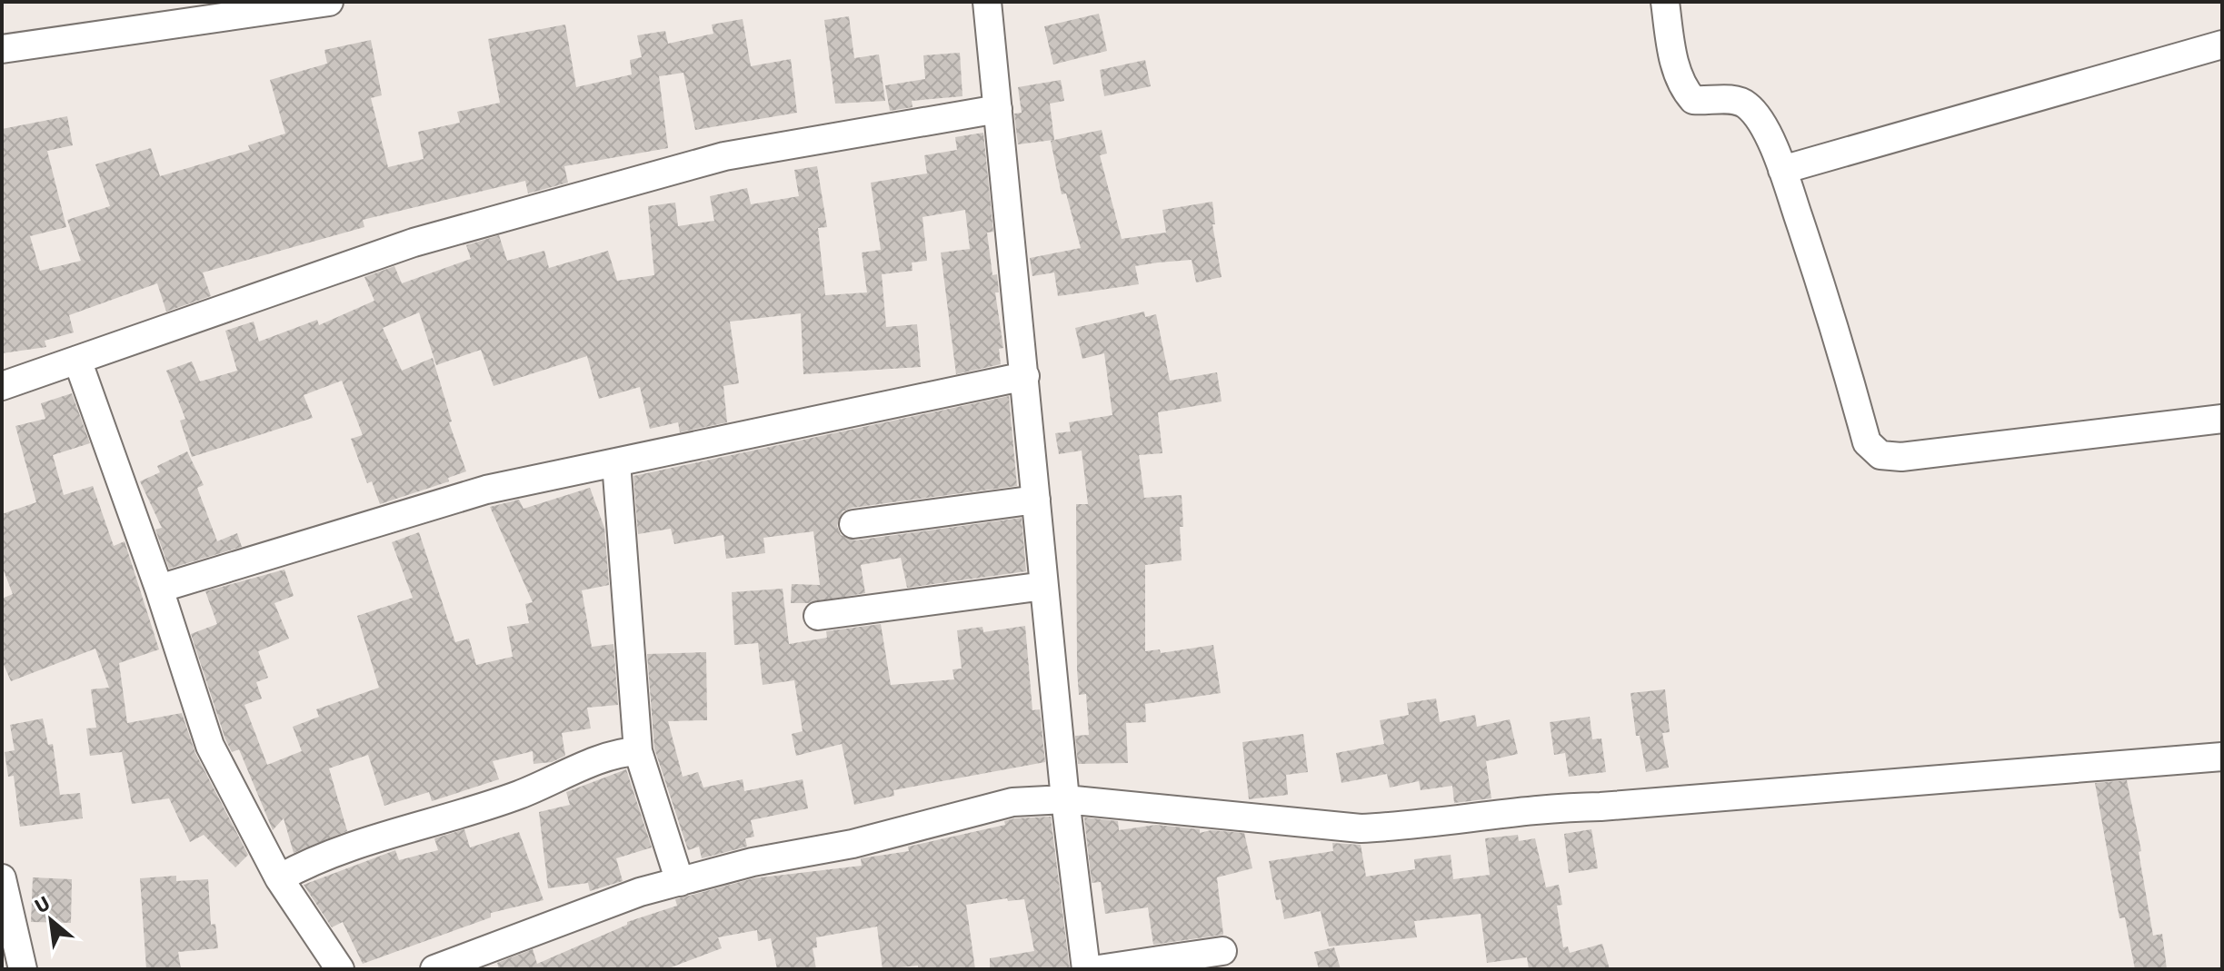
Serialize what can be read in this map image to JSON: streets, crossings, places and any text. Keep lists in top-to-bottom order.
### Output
{
  "north": "top left"
}
